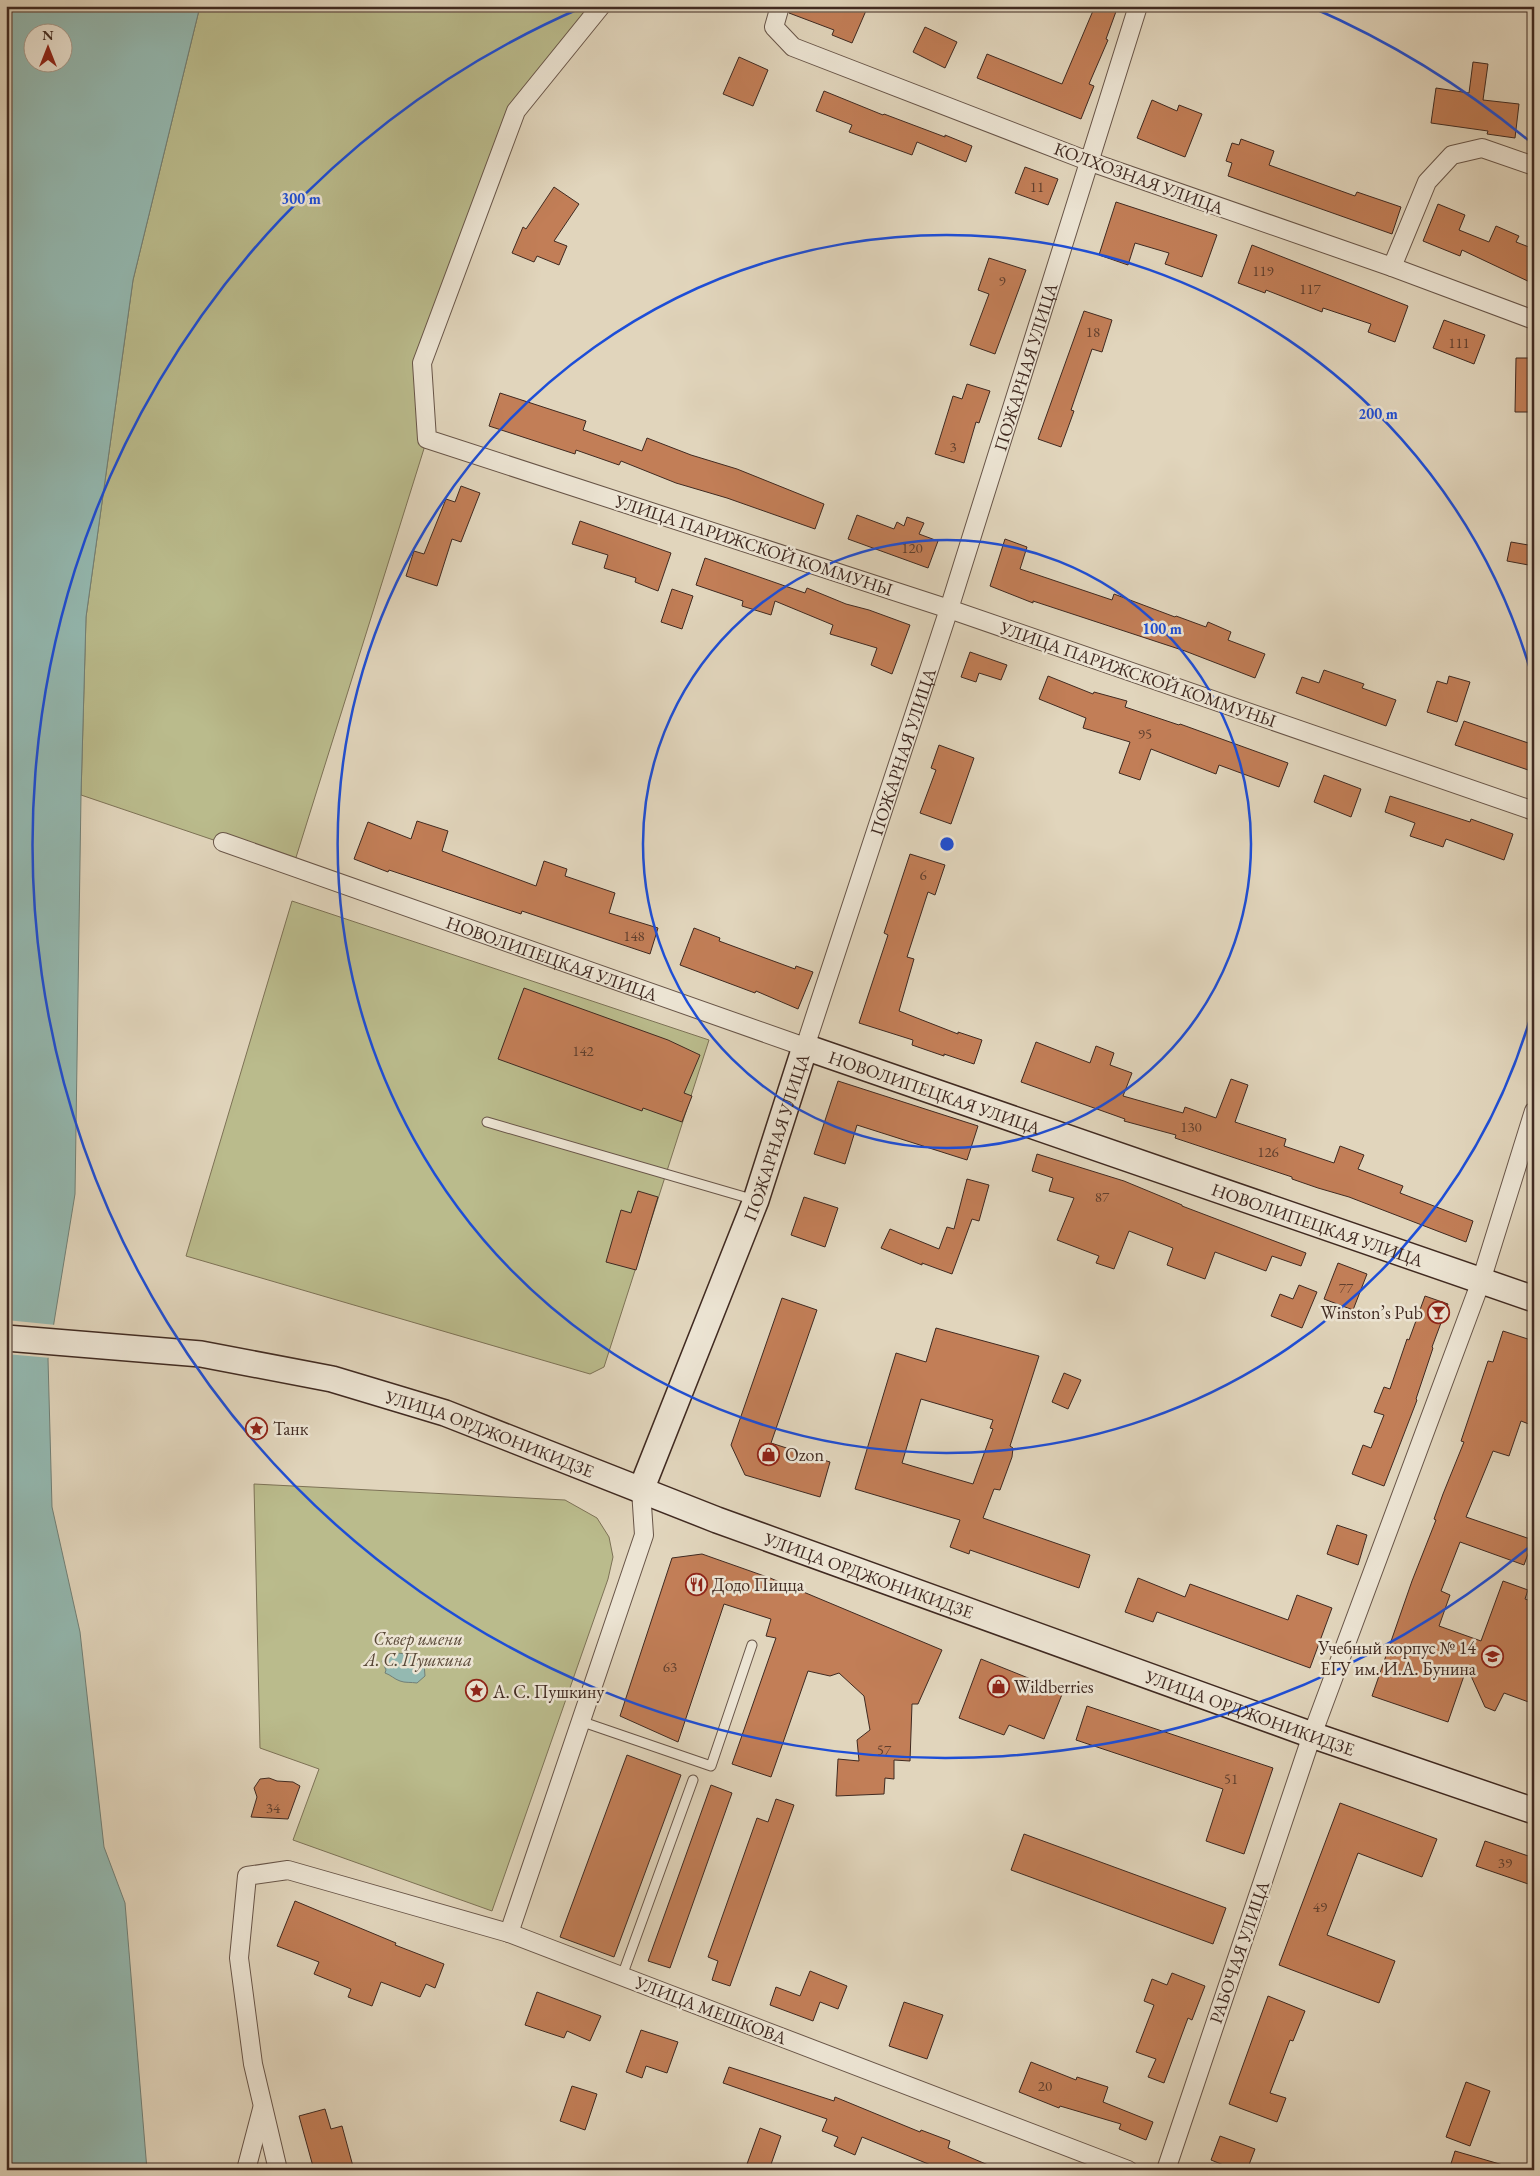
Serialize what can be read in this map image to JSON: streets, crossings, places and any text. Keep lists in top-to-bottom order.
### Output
{
  "streets": {
    "main road": ["ПОЖАРНАЯ УЛИЦА", "НОВОЛИПЕЦКАЯ УЛИЦА", "УЛИЦА ОРДЖОНИКИДЗЕ"],
    "street": [
      "КОЛХОЗНАЯ УЛИЦА",
      "УЛИЦА ПАРИЖСКОЙ КОММУНЫ",
      "РАБОЧАЯ УЛИЦА",
      "УЛИЦА МЕШКОВА"
    ]
  },
  "crossings": [
    ["КОЛХОЗНАЯ УЛИЦА", "ПОЖАРНАЯ УЛИЦА"],
    ["ПОЖАРНАЯ УЛИЦА", "УЛИЦА ПАРИЖСКОЙ КОММУНЫ"],
    ["ПОЖАРНАЯ УЛИЦА", "НОВОЛИПЕЦКАЯ УЛИЦА"],
    ["ПОЖАРНАЯ УЛИЦА", "УЛИЦА ОРДЖОНИКИДЗЕ"],
    ["НОВОЛИПЕЦКАЯ УЛИЦА", "РАБОЧАЯ УЛИЦА"],
    ["УЛИЦА ОРДЖОНИКИДЗЕ", "РАБОЧАЯ УЛИЦА"]
  ],
  "parks": ["Сквер имени А. С. Пушкина"],
  "places": {
    "bar": ["Winston’s Pub"],
    "place": ["Танк", "А. С. Пушкину"],
    "shop": ["Ozon", "Wildberries"],
    "restaurant": ["Додо Пицца"],
    "school or university": ["Учебный корпус № 14 ЕГУ им. И.А. Бунина"]
  },
  "house_numbers": [
    "11",
    "119",
    "9",
    "117",
    "18",
    "111",
    "3",
    "120",
    "95",
    "6",
    "148",
    "142",
    "130",
    "126",
    "87",
    "77",
    "63",
    "57",
    "51",
    "34",
    "39",
    "49",
    "20"
  ],
  "north": "top",
  "rings": ["300 m", "200 m", "100 m"]
}
